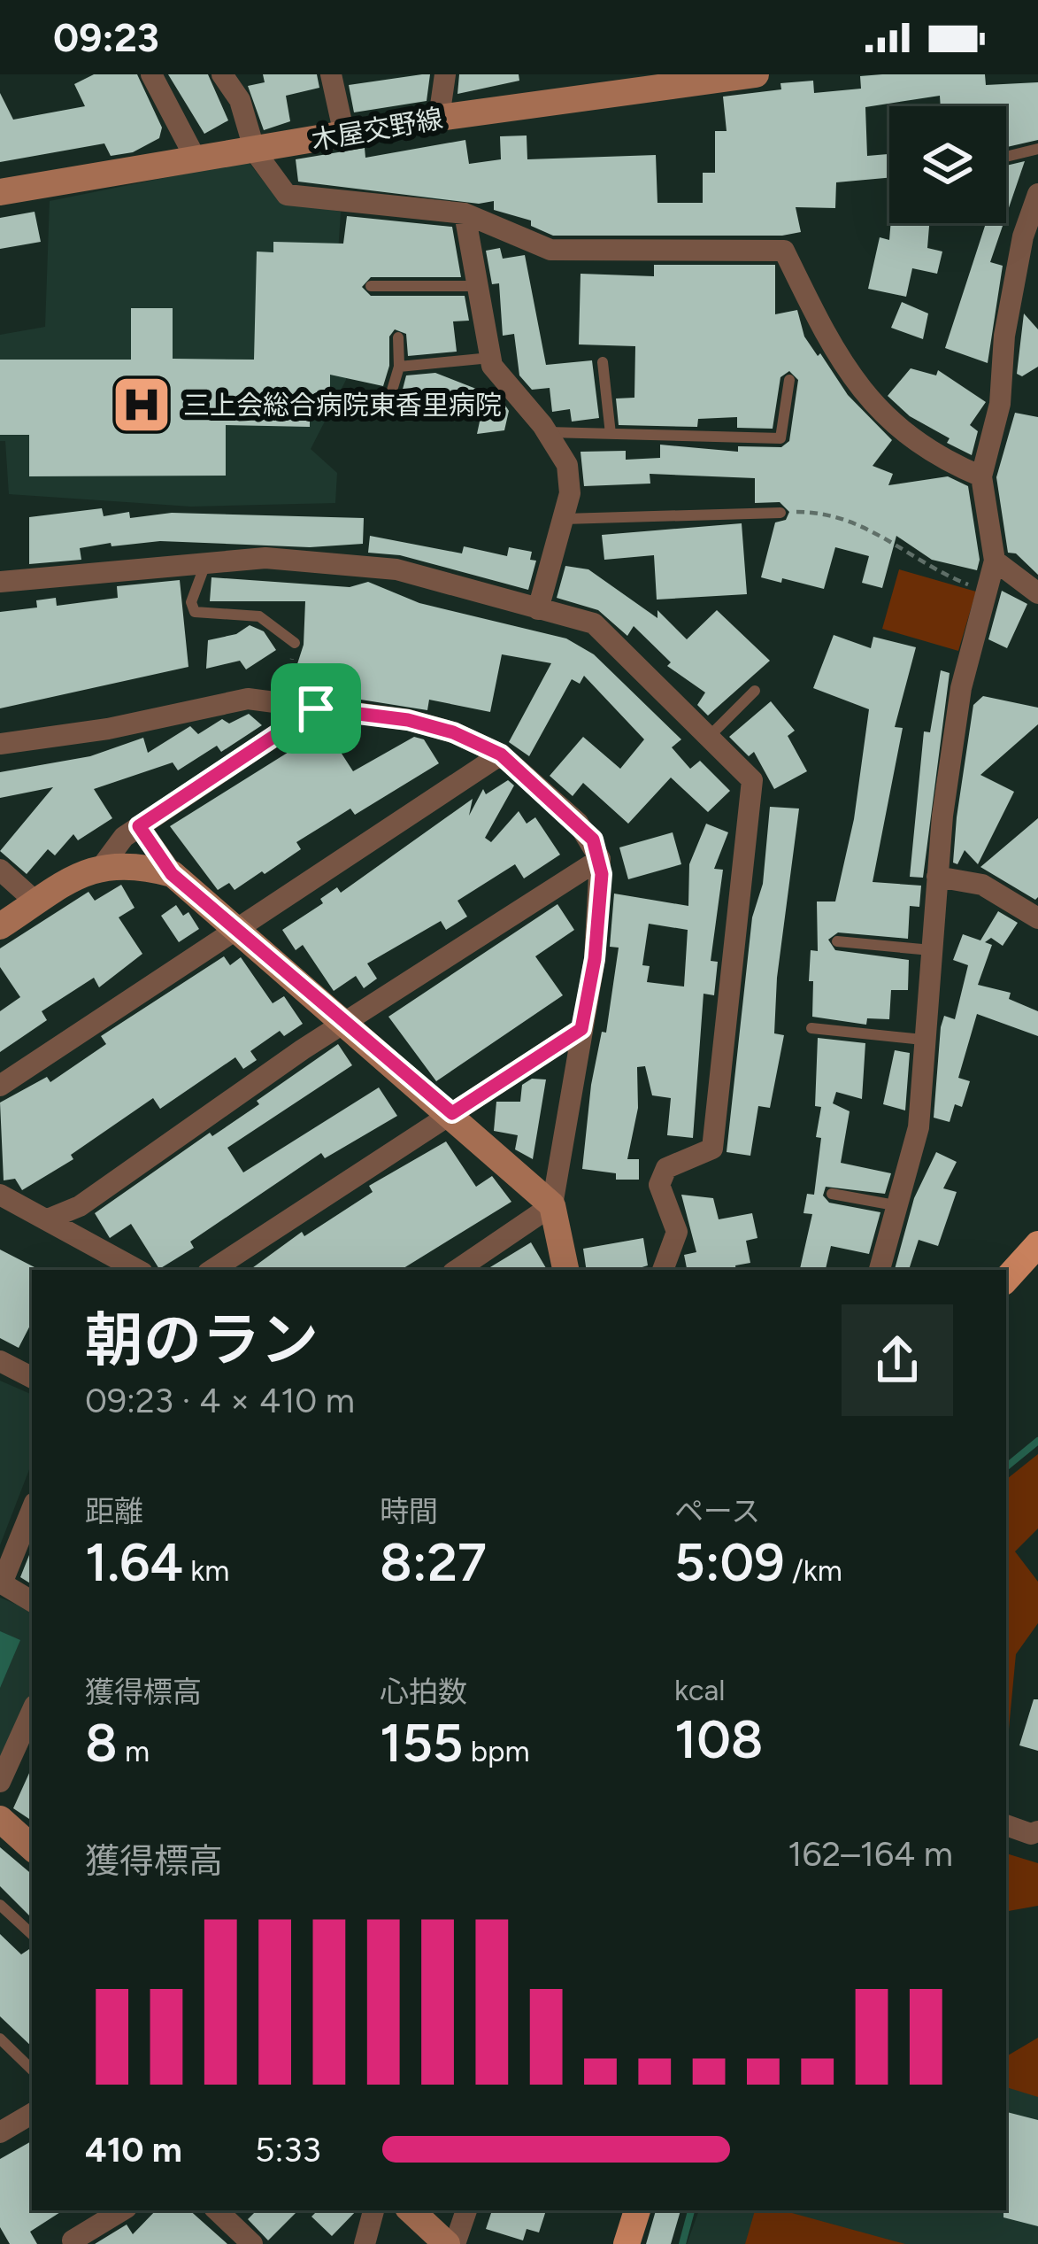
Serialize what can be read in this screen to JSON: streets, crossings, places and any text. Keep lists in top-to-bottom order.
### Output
{
  "streets": {
    "street": ["木屋交野線"]
  },
  "places": {
    "hospital": ["三上会総合病院東香里病院"]
  },
  "page": {
    "status": "09:23",
    "heading": ["朝のラン", "09:23 · 4 × 410 m"],
    "stats": [
      ["距離", "1.64 km"],
      ["時間", "8:27"],
      ["ペース", "5:09 /km"],
      ["獲得標高", "8 m"],
      ["心拍数", "155 bpm"],
      ["kcal", "108"]
    ],
    "chart": ["獲得標高", "162–164 m"],
    "list": [
      {
        "name": "410 m",
        "note": "5:33"
      }
    ]
  }
}
